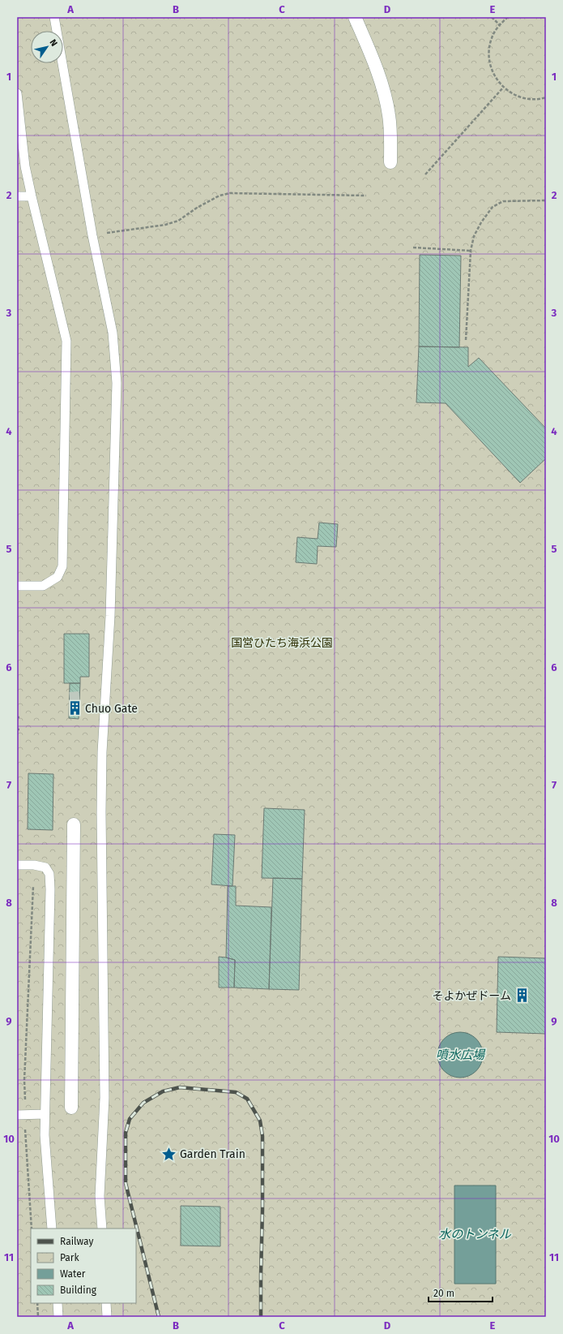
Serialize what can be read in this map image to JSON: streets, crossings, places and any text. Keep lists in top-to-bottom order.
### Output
{
  "water": ["噴水広場", "水のトンネル"],
  "parks": ["国営ひたち海浜公園"],
  "places": {
    "building": ["Chuo Gate", "そよかぜドーム"],
    "place": ["Garden Train"]
  },
  "legend": [
    "Railway",
    "Park",
    "Water",
    "Building"
  ],
  "scale_bar": "20 m",
  "north": "top right",
  "grid": {
    "columns": [
      "A",
      "B",
      "C",
      "D",
      "E"
    ],
    "rows": [
      "1",
      "2",
      "3",
      "4",
      "5",
      "6",
      "7",
      "8",
      "9",
      "10",
      "11"
    ]
  }
}
